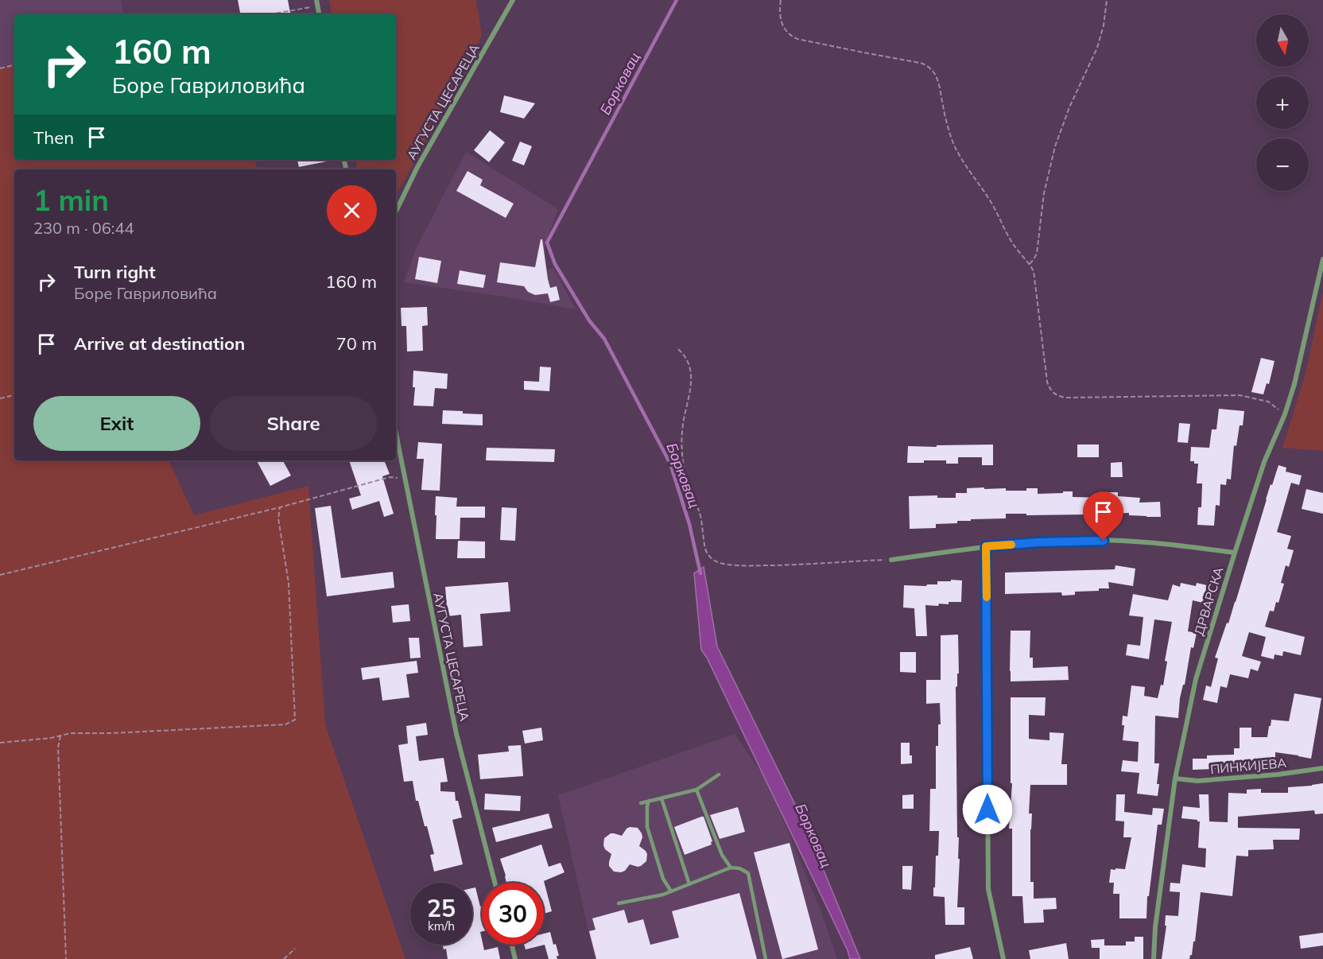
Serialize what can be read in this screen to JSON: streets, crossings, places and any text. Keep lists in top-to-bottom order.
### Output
{
  "streets": {
    "street": ["АУГУСТА ЦЕСАРЕЦА", "ДРВАРСКА", "ПИНКИЈЕВА"]
  },
  "crossings": [
    ["ДРВАРСКА", "ПИНКИЈЕВА"]
  ],
  "water": ["Борковац"],
  "north": "bottom",
  "page": {
    "map_buttons": ["+", "−"],
    "turn": ["160 m", "Боре Гавриловића"],
    "then": "Then",
    "heading": ["1 min", "230 m · 06:44"],
    "list": [
      {
        "name": "Turn right",
        "note": "Боре Гавриловића",
        "value": "160 m"
      },
      {
        "name": "Arrive at destination",
        "value": "70 m"
      }
    ],
    "buttons": ["Exit", "Share"],
    "speed": "25 km/h",
    "limit": "30"
  }
}
